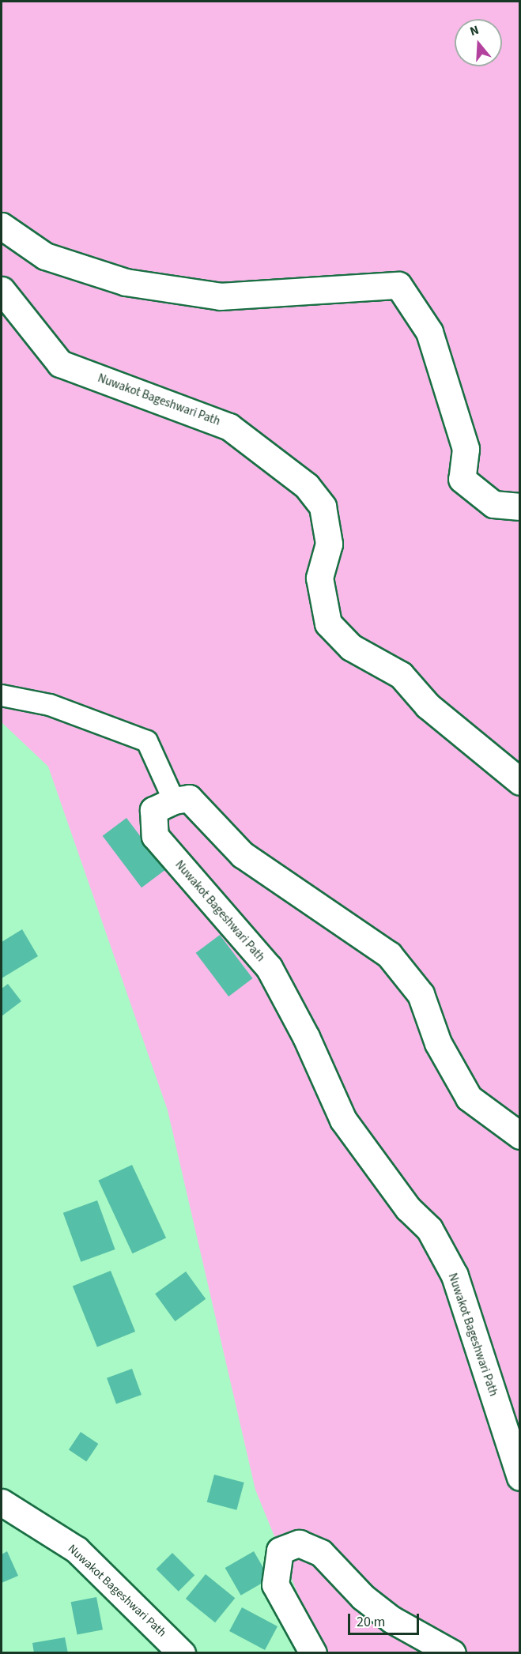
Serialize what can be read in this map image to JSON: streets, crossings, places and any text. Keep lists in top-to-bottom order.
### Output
{
  "streets": {
    "street": ["Nuwakot Bageshwari Path"]
  },
  "scale_bar": "20 m",
  "north": "top"
}
